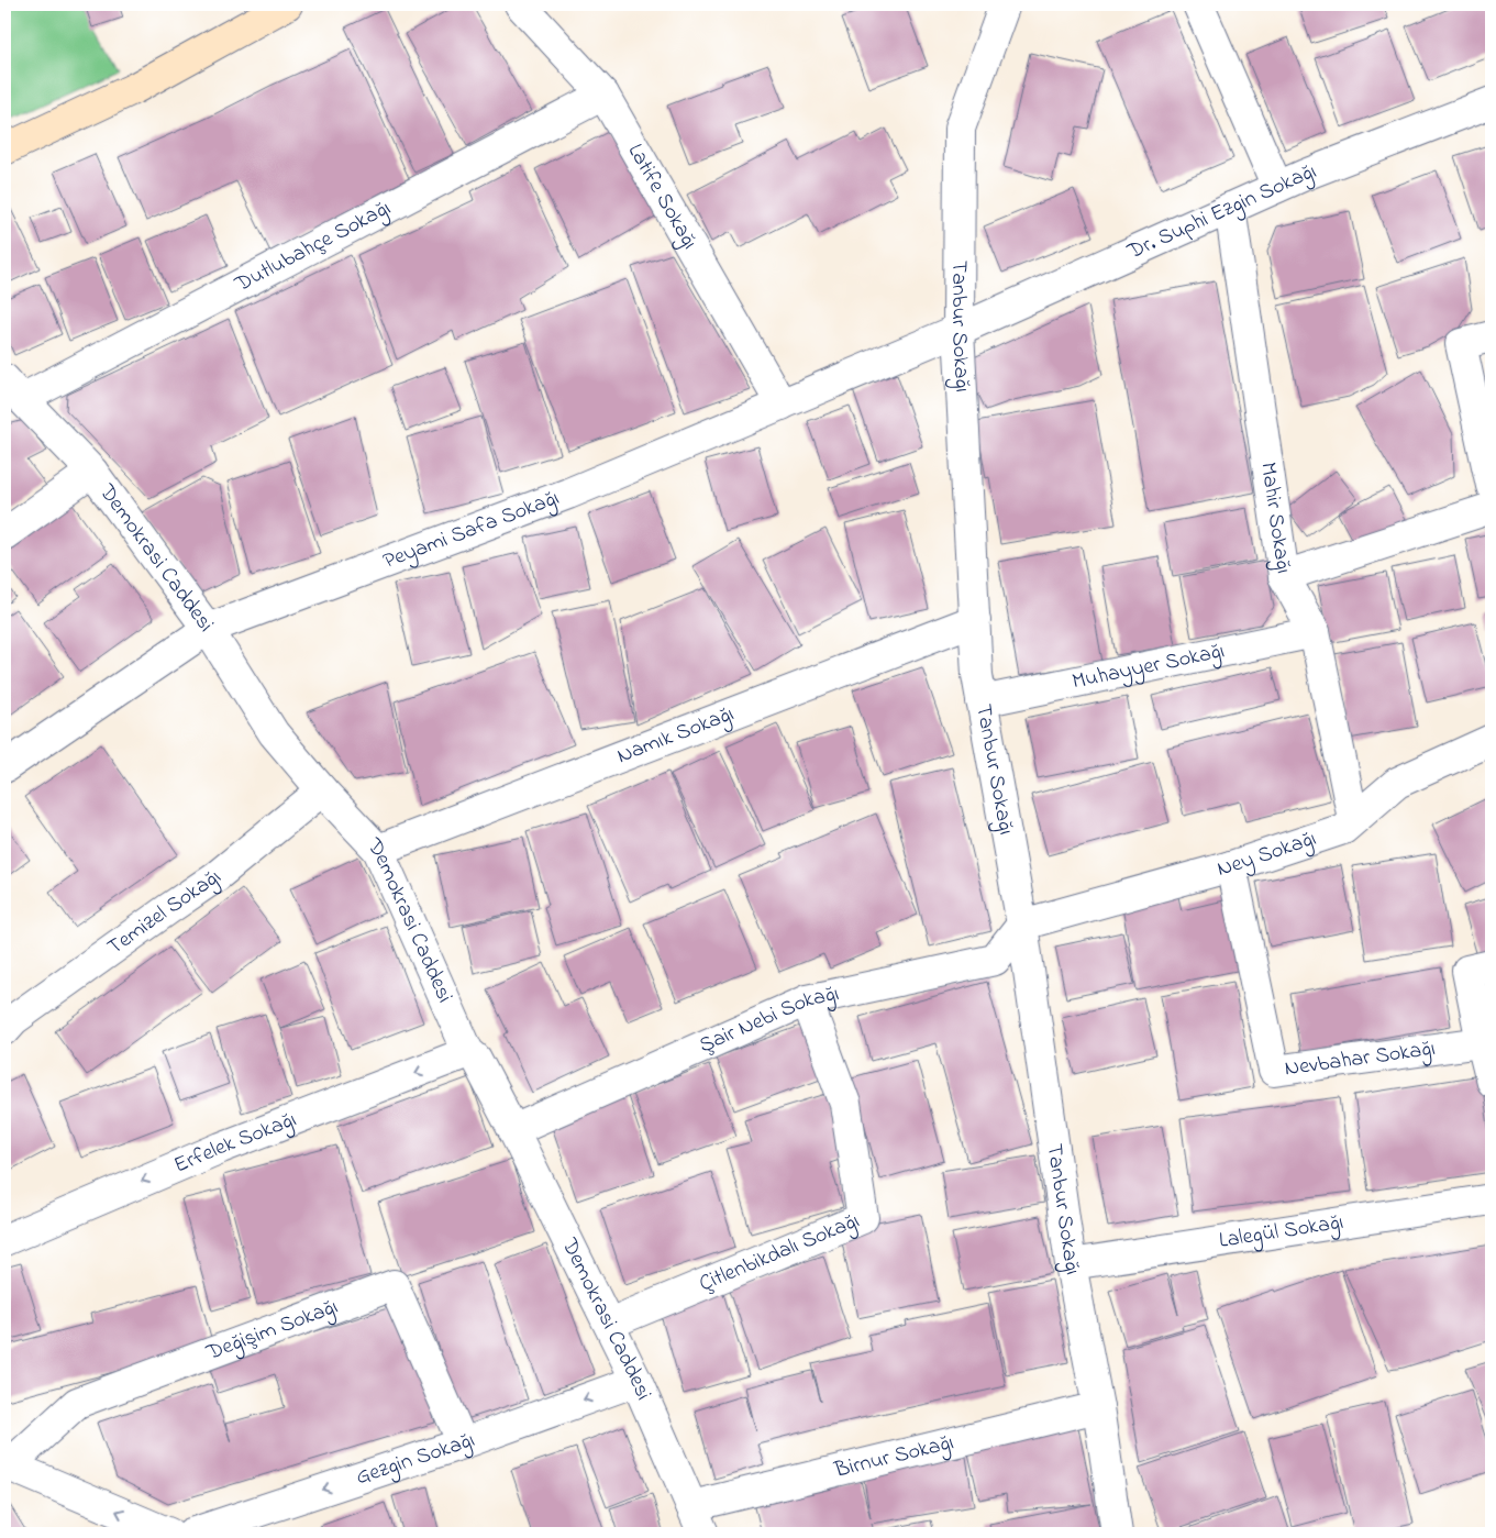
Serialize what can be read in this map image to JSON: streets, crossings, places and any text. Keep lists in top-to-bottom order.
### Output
{
  "streets": {
    "street": [
      "Latife Sokağı",
      "Dr. Suphi Ezgin Sokağı",
      "Dutlubahçe Sokağı",
      "Tanbur Sokağı",
      "Mahir Sokağı",
      "Peyami Safa Sokağı",
      "Demokrasi Caddesi",
      "Muhayyer Sokağı",
      "Namık Sokağı",
      "Ney Sokağı",
      "Temizel Sokağı",
      "Şair Nebi Sokağı",
      "Nevbahar Sokağı",
      "Erfelek Sokağı",
      "Lalegül Sokağı",
      "Çitlenbikdalı Sokağı",
      "Değişim Sokağı",
      "Birnur Sokağı",
      "Gezgin Sokağı"
    ]
  },
  "crossings": [
    ["Latife Sokağı", "Dutlubahçe Sokağı"],
    ["Latife Sokağı", "Peyami Safa Sokağı"],
    ["Dr. Suphi Ezgin Sokağı", "Tanbur Sokağı"],
    ["Dr. Suphi Ezgin Sokağı", "Mahir Sokağı"],
    ["Dr. Suphi Ezgin Sokağı", "Peyami Safa Sokağı"],
    ["Dutlubahçe Sokağı", "Demokrasi Caddesi"],
    ["Tanbur Sokağı", "Peyami Safa Sokağı"],
    ["Tanbur Sokağı", "Muhayyer Sokağı"],
    ["Tanbur Sokağı", "Namık Sokağı"],
    ["Tanbur Sokağı", "Ney Sokağı"],
    ["Tanbur Sokağı", "Şair Nebi Sokağı"],
    ["Tanbur Sokağı", "Lalegül Sokağı"],
    ["Tanbur Sokağı", "Birnur Sokağı"],
    ["Mahir Sokağı", "Muhayyer Sokağı"],
    ["Mahir Sokağı", "Ney Sokağı"],
    ["Peyami Safa Sokağı", "Demokrasi Caddesi"],
    ["Demokrasi Caddesi", "Namık Sokağı"],
    ["Demokrasi Caddesi", "Temizel Sokağı"],
    ["Demokrasi Caddesi", "Şair Nebi Sokağı"],
    ["Demokrasi Caddesi", "Erfelek Sokağı"],
    ["Demokrasi Caddesi", "Çitlenbikdalı Sokağı"],
    ["Demokrasi Caddesi", "Birnur Sokağı"],
    ["Demokrasi Caddesi", "Gezgin Sokağı"],
    ["Ney Sokağı", "Şair Nebi Sokağı"],
    ["Ney Sokağı", "Nevbahar Sokağı"],
    ["Şair Nebi Sokağı", "Çitlenbikdalı Sokağı"],
    ["Değişim Sokağı", "Gezgin Sokağı"]
  ],
  "one_way": ["Erfelek Sokağı", "Gezgin Sokağı"]
}
